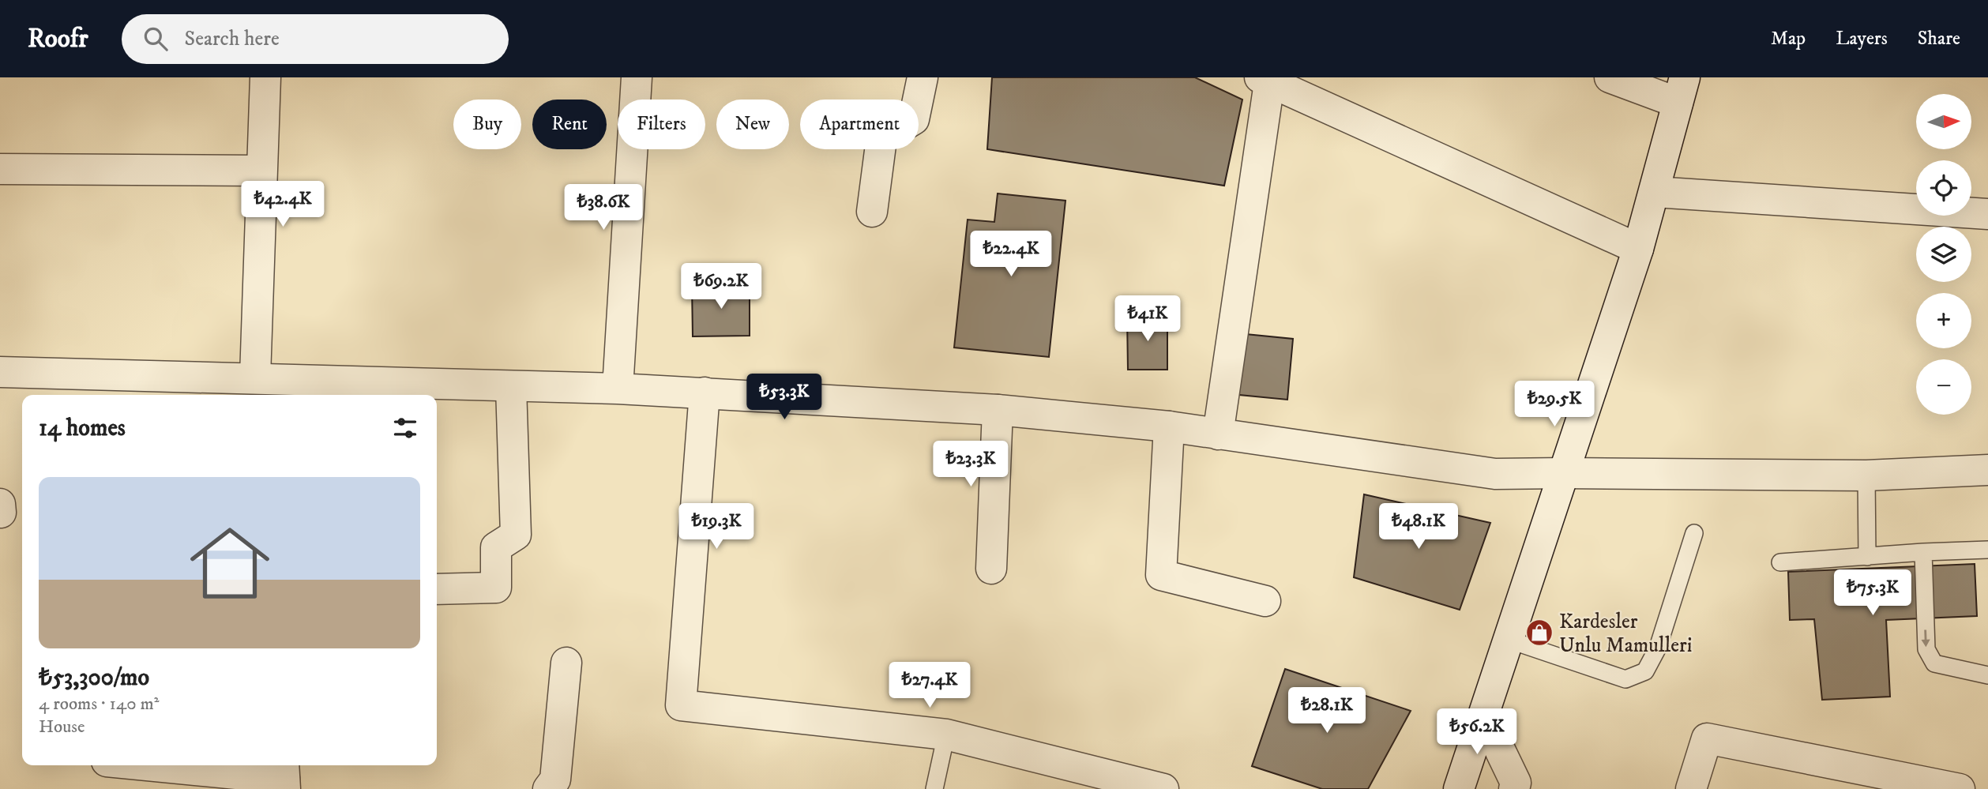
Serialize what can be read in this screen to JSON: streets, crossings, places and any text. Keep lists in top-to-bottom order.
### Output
{
  "places": {
    "shop": ["Kardesler Unlu Mamulleri"]
  },
  "north": "right",
  "page": {
    "header": "Roofr",
    "search": "Search here",
    "nav": ["Map", "Layers", "Share"],
    "map_buttons": ["+", "−"],
    "chip": [
      "Buy",
      "Rent",
      "Filters",
      "New",
      "Apartment"
    ],
    "price": [
      "₺42.4K",
      "₺38.6K",
      "₺22.4K",
      "₺69.2K",
      "₺41K",
      "₺53.3K",
      "₺29.5K",
      "₺23.3K",
      "₺19.3K",
      "₺48.1K",
      "₺75.3K",
      "₺27.4K",
      "₺28.1K",
      "₺56.2K"
    ],
    "heading": "14 homes",
    "list": [
      {
        "name": "₺53,300/mo",
        "note": "4 rooms · 140 m² · House"
      }
    ]
  }
}
